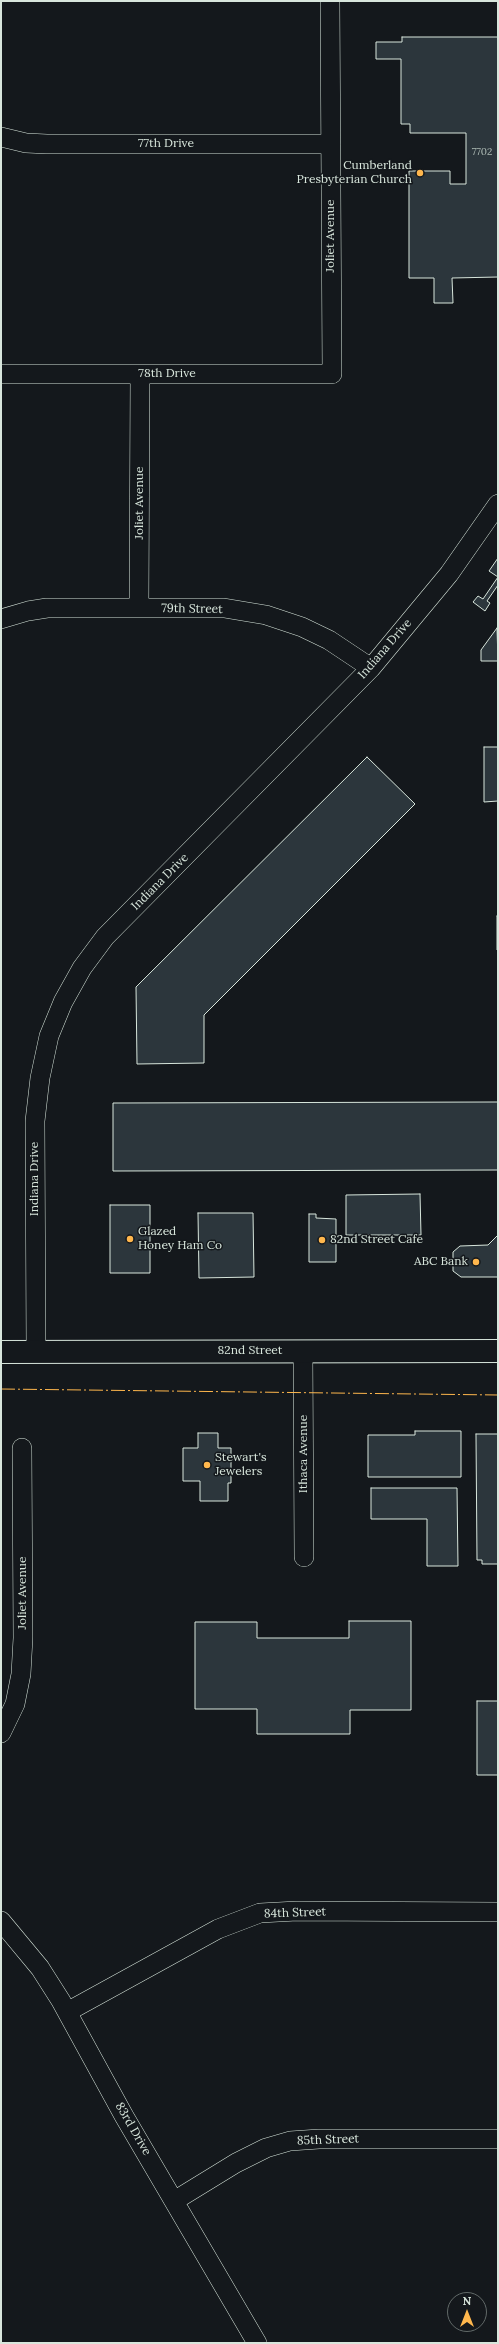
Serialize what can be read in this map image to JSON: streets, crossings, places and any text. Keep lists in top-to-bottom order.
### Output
{
  "streets": {
    "main road": ["82nd Street"],
    "street": [
      "77th Drive",
      "Joliet Avenue",
      "78th Drive",
      "79th Street",
      "Indiana Drive",
      "Ithaca Avenue",
      "84th Street",
      "83rd Drive",
      "85th Street"
    ]
  },
  "crossings": [
    ["77th Drive", "Joliet Avenue"],
    ["Joliet Avenue", "78th Drive"],
    ["Joliet Avenue", "79th Street"],
    ["79th Street", "Indiana Drive"],
    ["Indiana Drive", "82nd Street"],
    ["82nd Street", "Ithaca Avenue"],
    ["84th Street", "83rd Drive"],
    ["83rd Drive", "85th Street"]
  ],
  "places": [
    "Cumberland Presbyterian Church",
    "Glazed Honey Ham Co",
    "82nd Street Cafe",
    "ABC Bank",
    "Stewart's Jewelers"
  ],
  "house_numbers": ["7702"],
  "north": "top"
}
